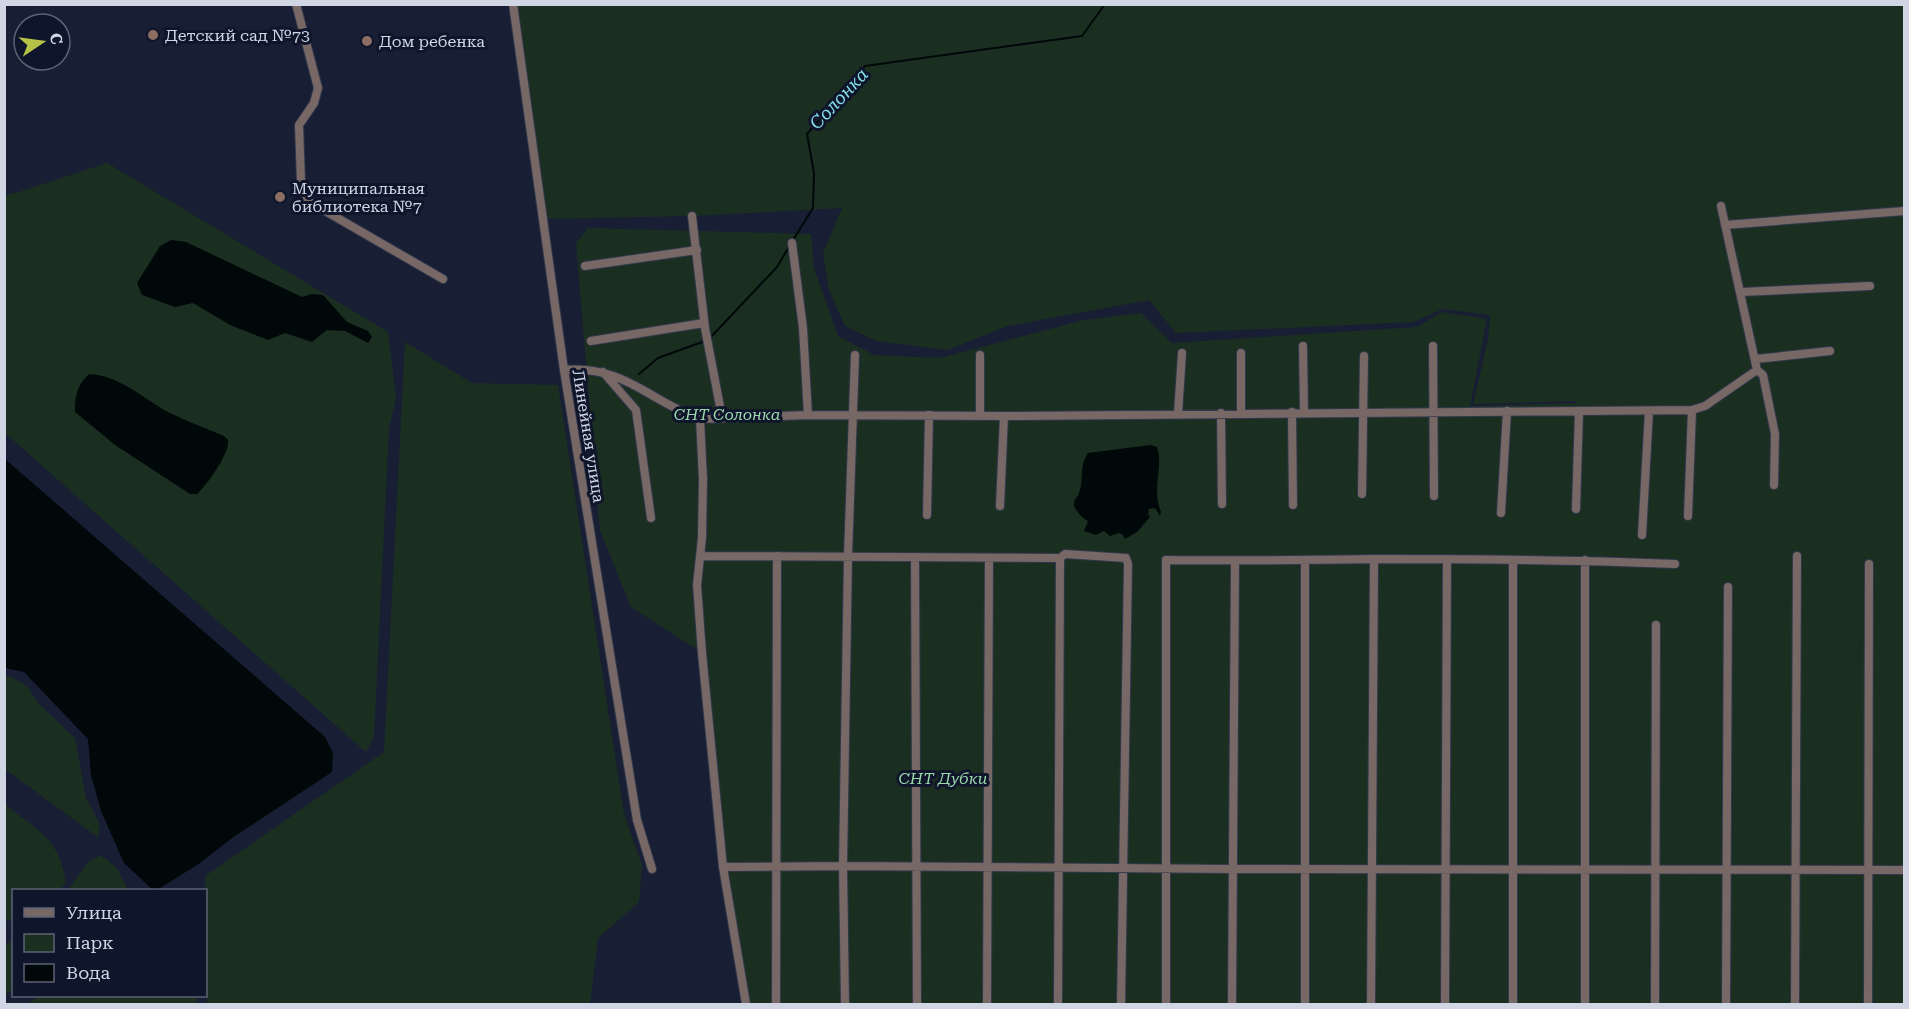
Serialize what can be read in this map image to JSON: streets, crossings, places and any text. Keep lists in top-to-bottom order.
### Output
{
  "streets": {
    "street": ["Линейная улица"]
  },
  "water": ["Солонка"],
  "parks": ["СНТ Солонка", "СНТ Дубки"],
  "places": ["Детский сад №73", "Дом ребенка", "Муниципальная библиотека №7"],
  "legend": ["Улица", "Парк", "Вода"],
  "north": "right"
}
